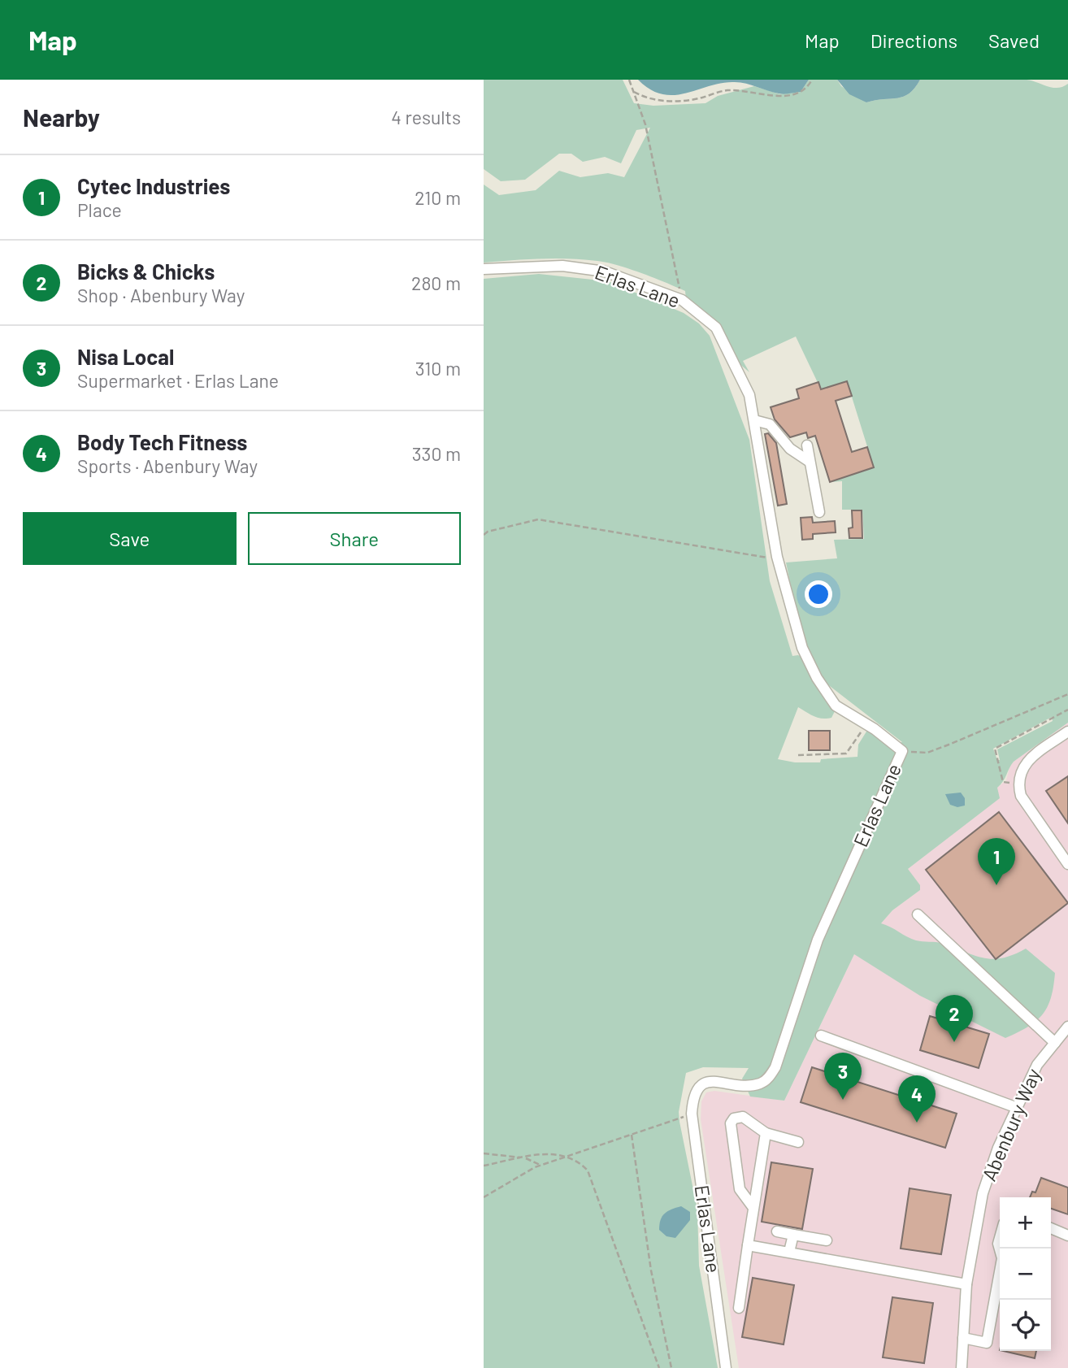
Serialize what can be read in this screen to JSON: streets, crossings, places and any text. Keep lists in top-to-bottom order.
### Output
{
  "streets": {
    "street": ["Erlas Lane", "Abenbury Way"]
  },
  "page": {
    "header": "Map",
    "nav": ["Map", "Directions", "Saved"],
    "heading": ["Nearby", "4 results"],
    "list": [
      {
        "mark": "1",
        "name": "Cytec Industries",
        "note": "Place",
        "value": "210 m"
      },
      {
        "mark": "2",
        "name": "Bicks & Chicks",
        "note": "Shop · Abenbury Way",
        "value": "280 m"
      },
      {
        "mark": "3",
        "name": "Nisa Local",
        "note": "Supermarket · Erlas Lane",
        "value": "310 m"
      },
      {
        "mark": "4",
        "name": "Body Tech Fitness",
        "note": "Sports · Abenbury Way",
        "value": "330 m"
      }
    ],
    "buttons": ["Save", "Share"],
    "pins": [
      "1",
      "2",
      "3",
      "4"
    ],
    "map_buttons": ["+", "−"]
  }
}
